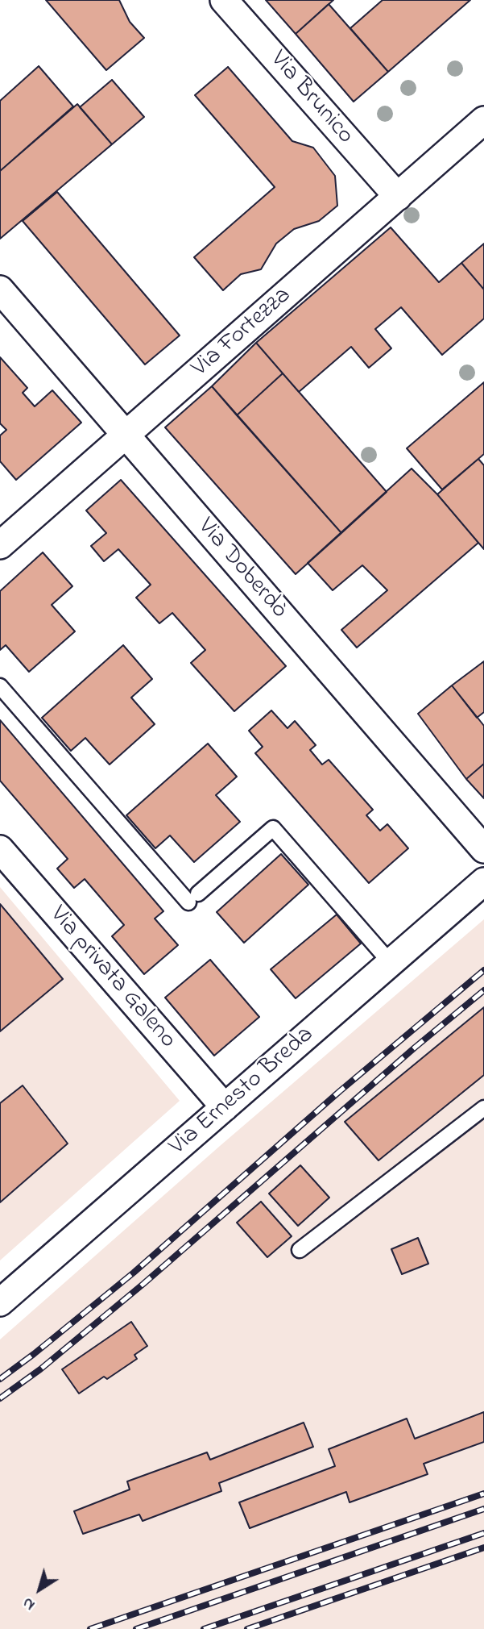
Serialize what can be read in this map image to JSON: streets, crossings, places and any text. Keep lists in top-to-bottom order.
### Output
{
  "streets": {
    "street": [
      "Via Brunico",
      "Via Fortezza",
      "Via Doberdò",
      "Via privata Galeno",
      "Via Ernesto Breda"
    ]
  },
  "crossings": [
    ["Via Brunico", "Via Fortezza"],
    ["Via Fortezza", "Via Doberdò"],
    ["Via privata Galeno", "Via Ernesto Breda"]
  ],
  "north": "bottom left"
}
